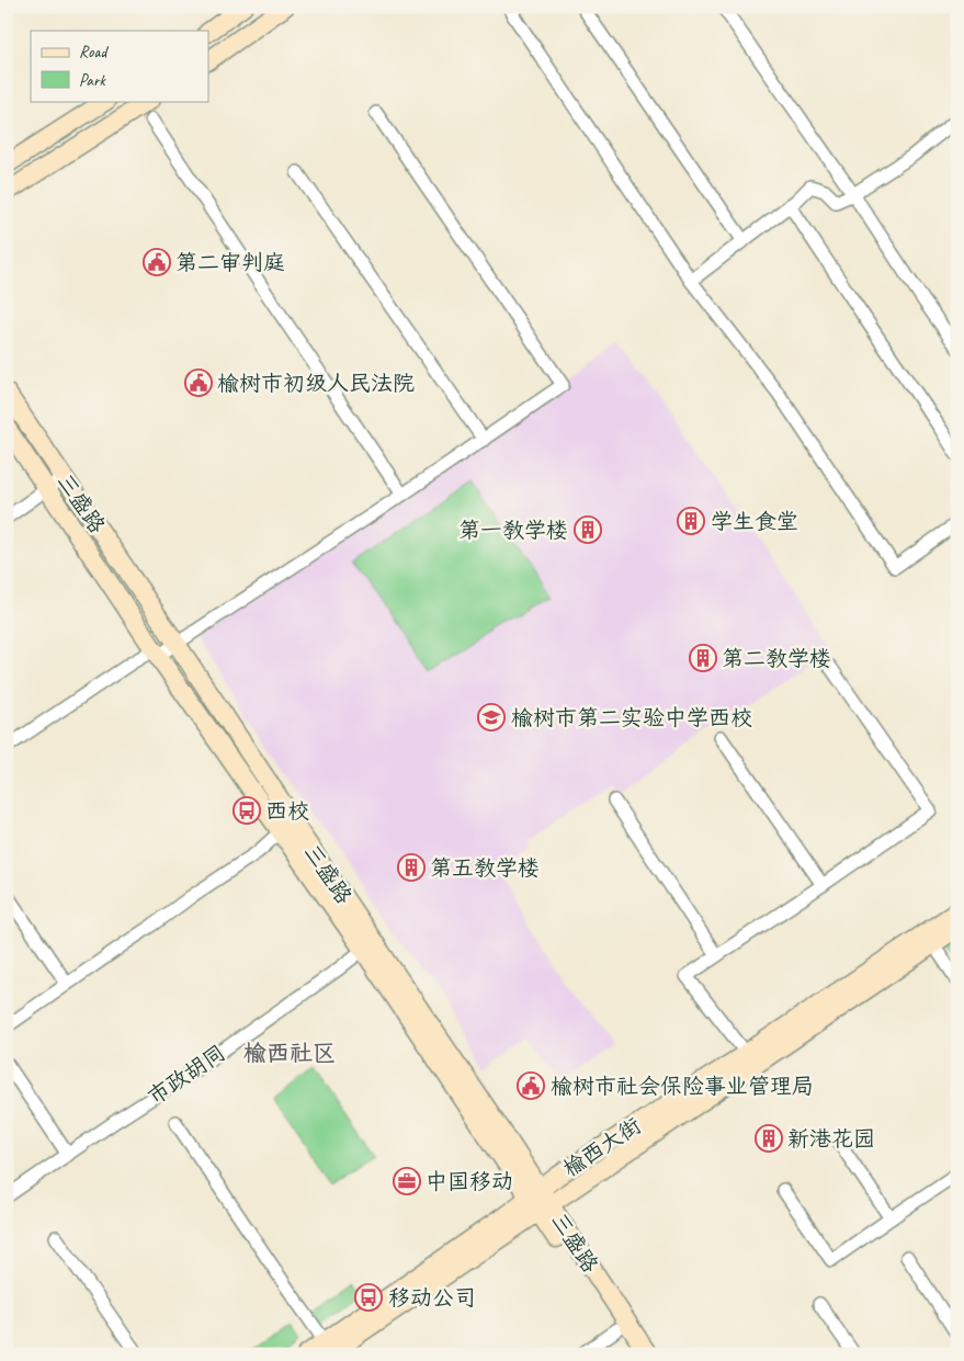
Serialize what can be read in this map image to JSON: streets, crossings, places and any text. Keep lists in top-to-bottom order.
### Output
{
  "streets": {
    "main road": ["三盛路", "榆西大街"],
    "street": ["市政胡同"]
  },
  "crossings": [
    ["三盛路", "市政胡同"],
    ["三盛路", "榆西大街"]
  ],
  "districts": ["榆西社区"],
  "places": {
    "public building": ["第二审判庭", "榆树市初级人民法院", "榆树市社会保险事业管理局"],
    "building": [
      "学生食堂",
      "第一教学楼",
      "第二教学楼",
      "第五教学楼",
      "新港花园"
    ],
    "school or university": ["榆树市第二实验中学西校"],
    "bus stop": ["西校", "移动公司"],
    "office": ["中国移动"]
  },
  "legend": ["Road", "Park"]
}
